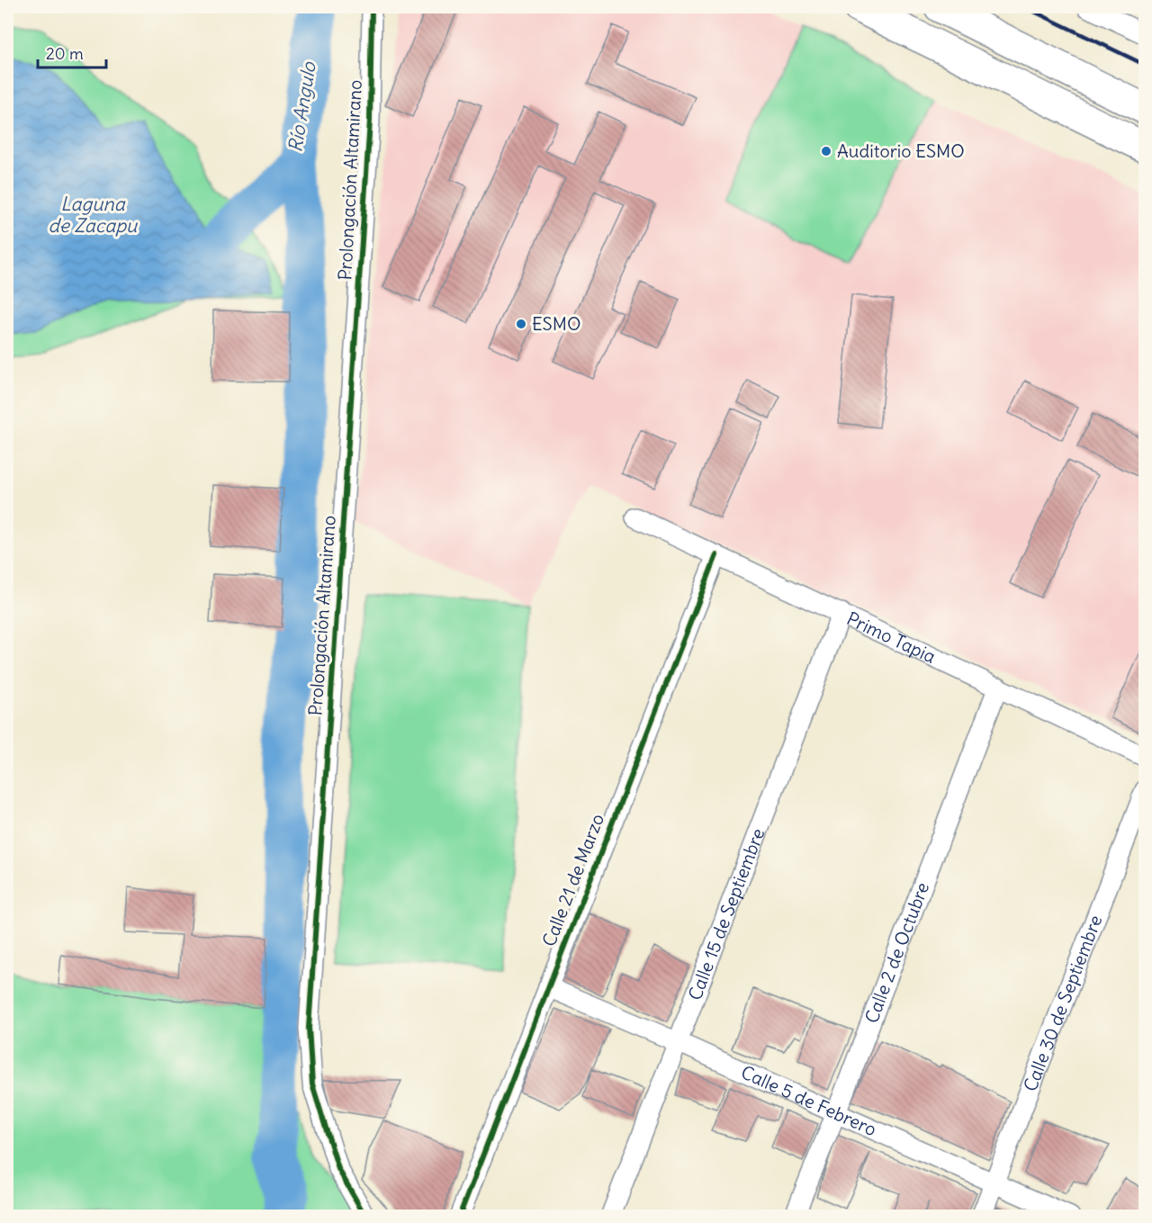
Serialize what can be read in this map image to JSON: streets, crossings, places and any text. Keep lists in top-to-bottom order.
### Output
{
  "streets": {
    "street": [
      "Prolongación Altamirano",
      "Primo Tapia",
      "Calle 21 de Marzo",
      "Calle 15 de Septiembre",
      "Calle 2 de Octubre",
      "Calle 30 de Septiembre",
      "Calle 5 de Febrero"
    ]
  },
  "crossings": [
    ["Primo Tapia", "Calle 21 de Marzo"],
    ["Primo Tapia", "Calle 15 de Septiembre"],
    ["Primo Tapia", "Calle 2 de Octubre"],
    ["Calle 21 de Marzo", "Calle 5 de Febrero"],
    ["Calle 15 de Septiembre", "Calle 5 de Febrero"],
    ["Calle 2 de Octubre", "Calle 5 de Febrero"],
    ["Calle 30 de Septiembre", "Calle 5 de Febrero"]
  ],
  "water": ["Río Angulo", "Laguna de Zacapu"],
  "places": ["Auditorio ESMO", "ESMO"],
  "scale_bar": "20 m"
}
